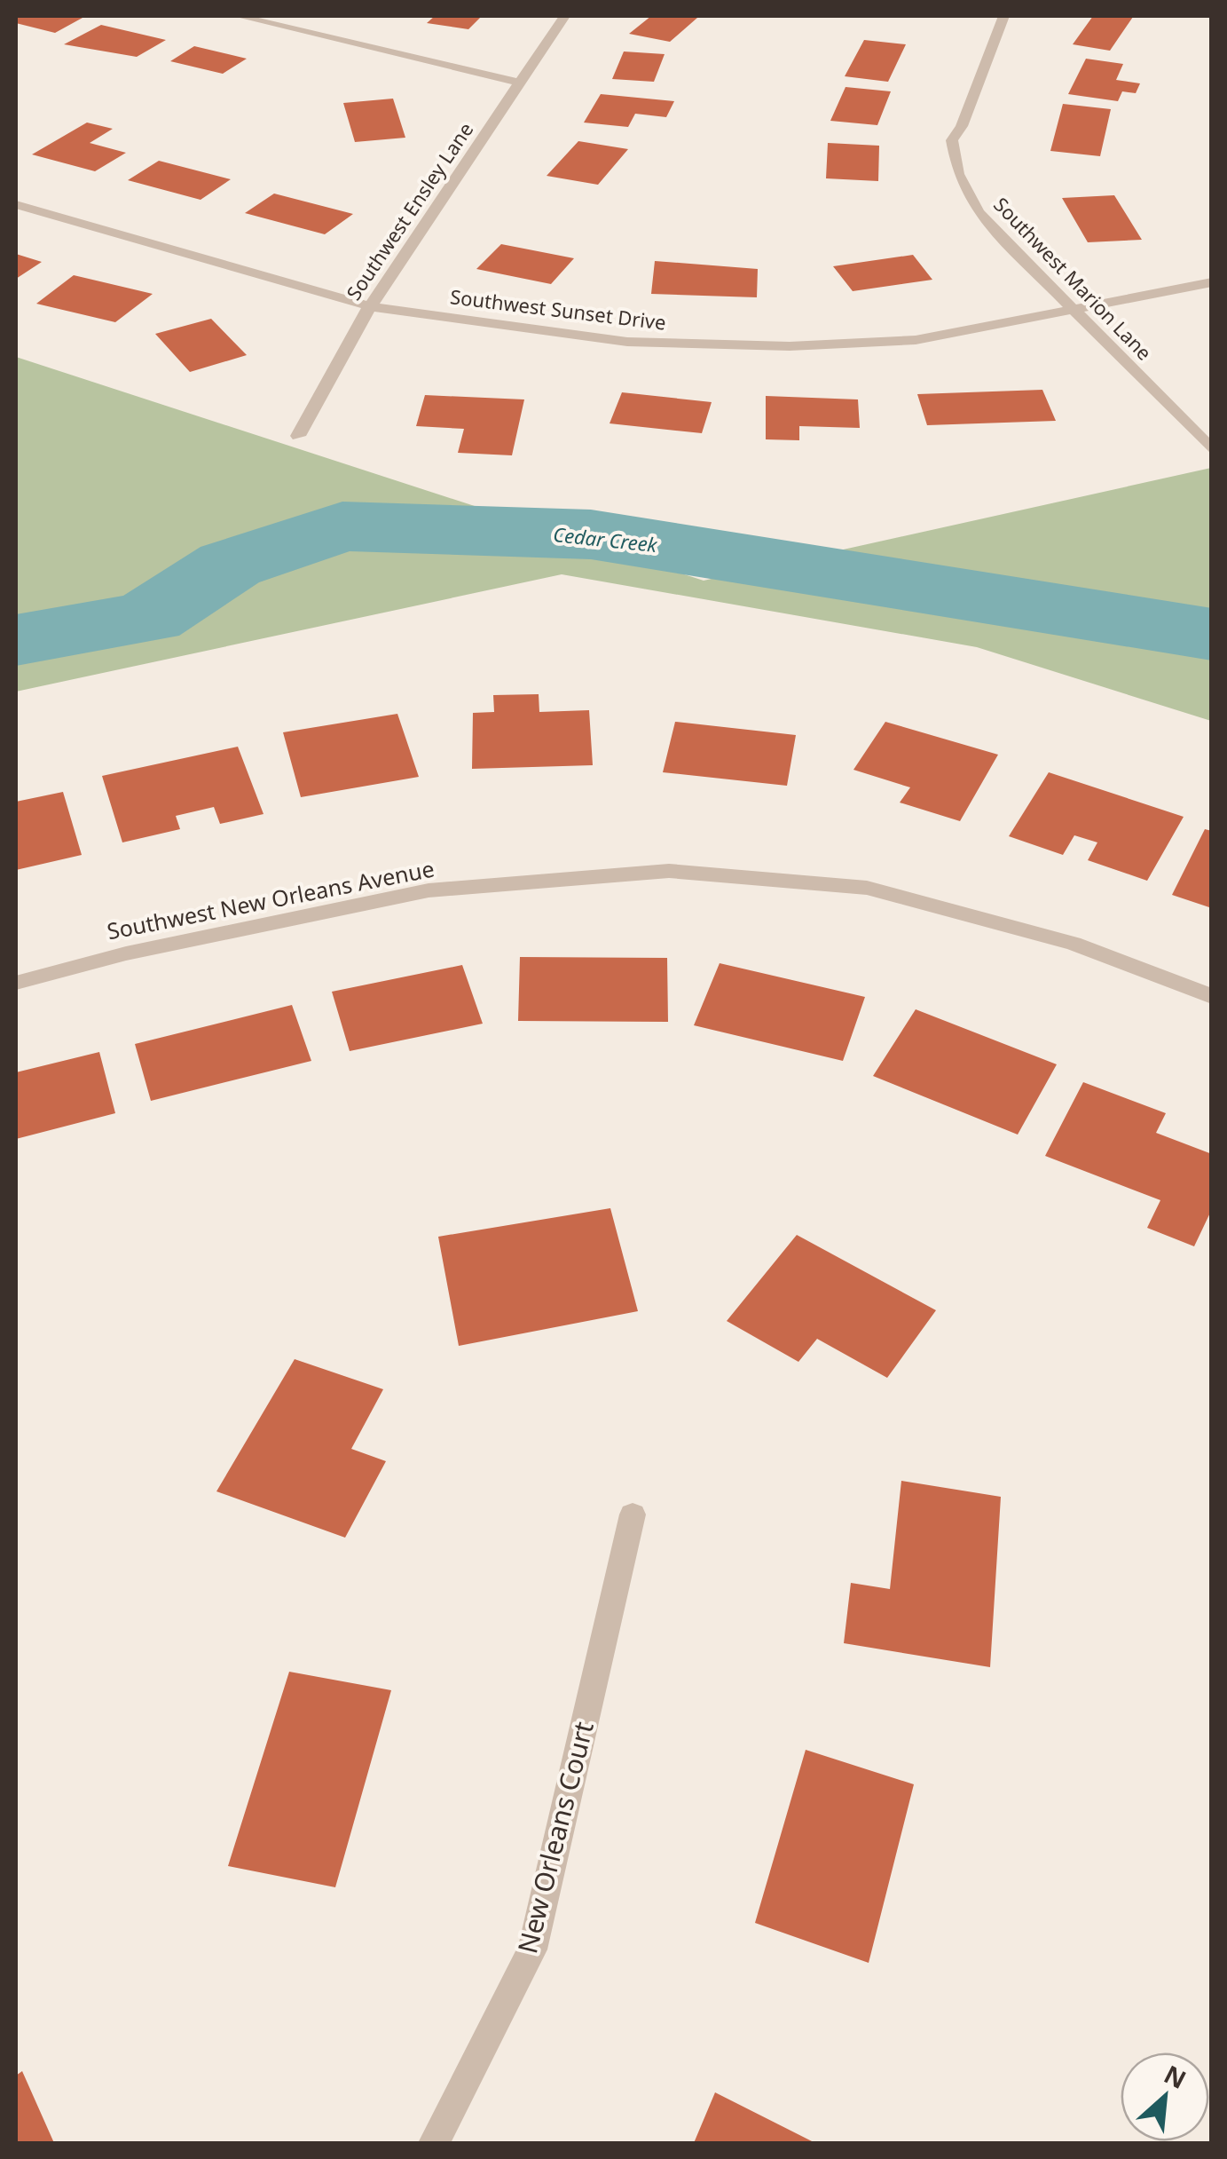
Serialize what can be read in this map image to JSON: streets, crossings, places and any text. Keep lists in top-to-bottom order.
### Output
{
  "streets": {
    "street": [
      "Southwest Ensley Lane",
      "Southwest Marion Lane",
      "Southwest Sunset Drive",
      "Southwest New Orleans Avenue",
      "New Orleans Court"
    ]
  },
  "crossings": [
    ["Southwest Ensley Lane", "Southwest Sunset Drive"],
    ["Southwest Marion Lane", "Southwest Sunset Drive"]
  ],
  "water": ["Cedar Creek"],
  "north": "top right"
}
